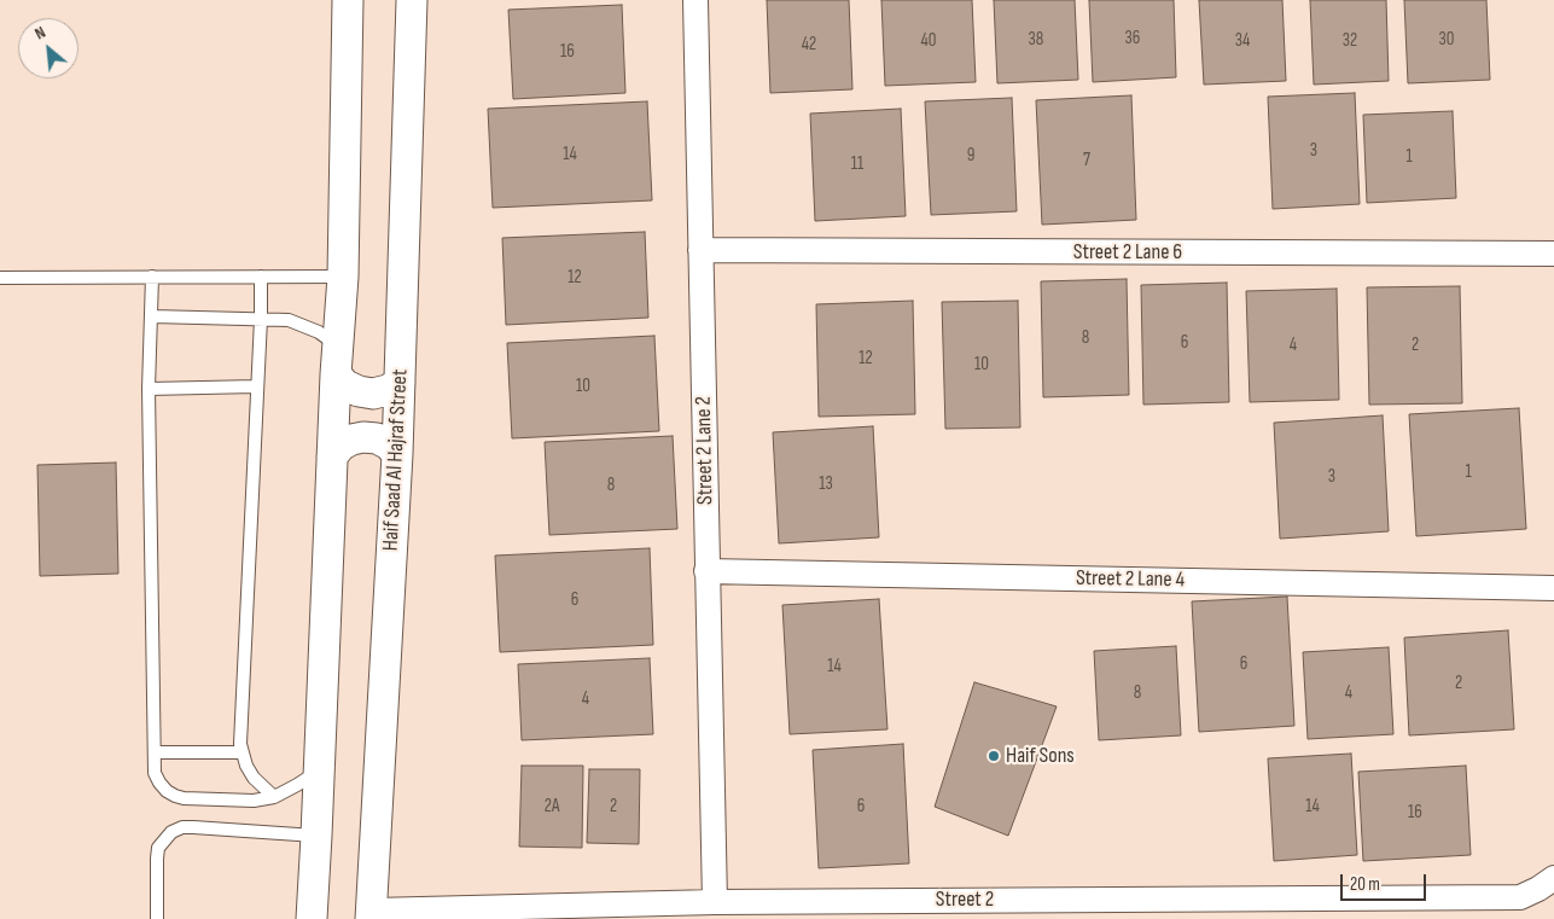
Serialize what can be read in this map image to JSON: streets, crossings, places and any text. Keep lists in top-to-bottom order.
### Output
{
  "streets": {
    "street": [
      "Street 2 Lane 6",
      "Street 2 Lane 2",
      "Haif Saad Al Hajraf Street",
      "Street 2 Lane 4",
      "Street 2"
    ]
  },
  "crossings": [
    ["Street 2 Lane 6", "Street 2 Lane 2"],
    ["Street 2 Lane 2", "Street 2 Lane 4"],
    ["Street 2 Lane 2", "Street 2"],
    ["Haif Saad Al Hajraf Street", "Street 2"]
  ],
  "places": ["Haif Sons"],
  "house_numbers": [
    "36",
    "38",
    "30",
    "40",
    "34",
    "32",
    "42",
    "16",
    "3",
    "14",
    "9",
    "1",
    "7",
    "11",
    "12",
    "8",
    "6",
    "4",
    "2",
    "12",
    "10",
    "10",
    "1",
    "3",
    "13",
    "8",
    "6",
    "6",
    "14",
    "2",
    "8",
    "4",
    "4",
    "2A",
    "2",
    "6",
    "14",
    "16"
  ],
  "scale_bar": "20 m",
  "north": "top left"
}
